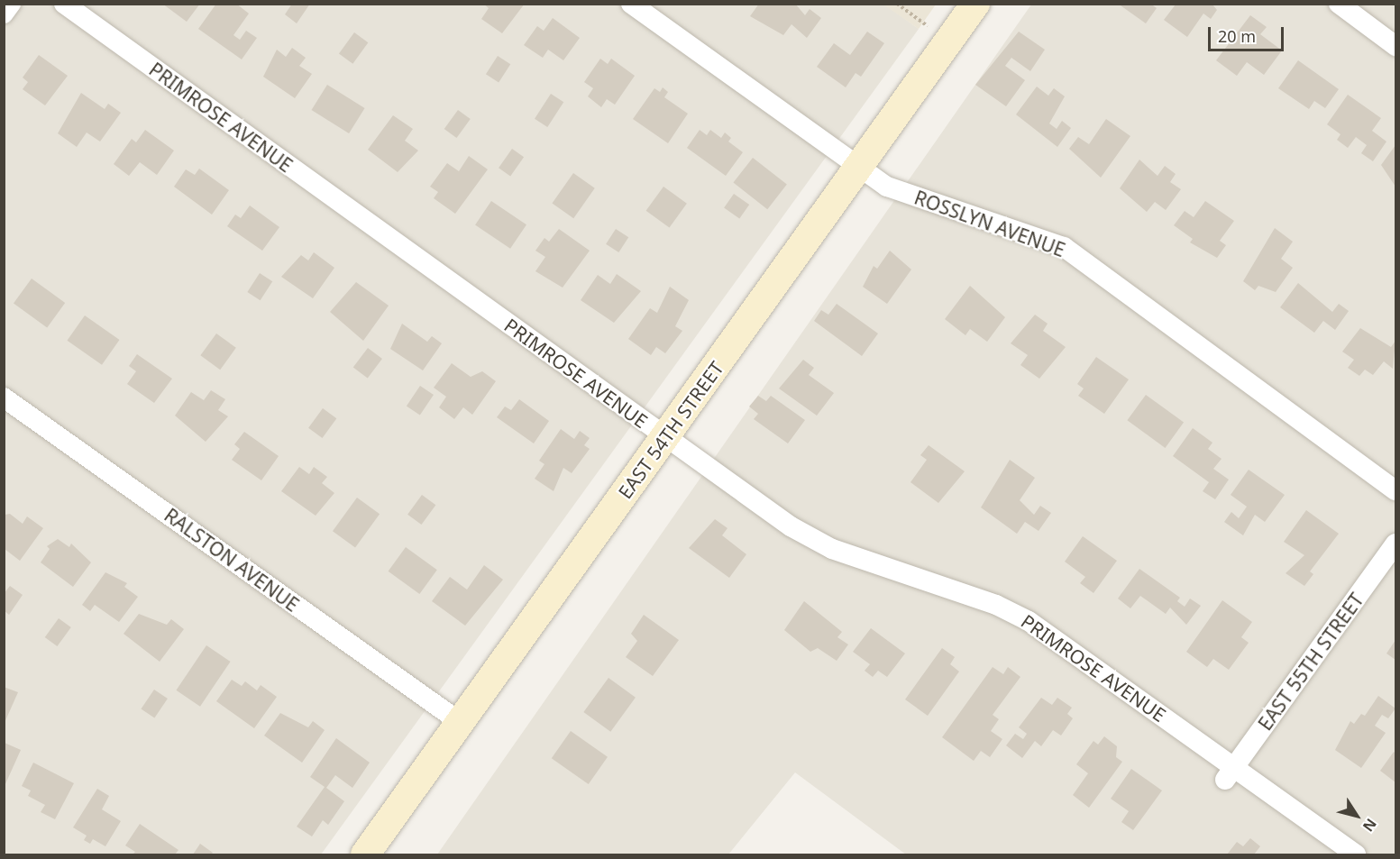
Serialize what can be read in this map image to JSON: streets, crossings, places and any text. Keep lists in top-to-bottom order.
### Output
{
  "streets": {
    "street": [
      "PRIMROSE AVENUE",
      "ROSSLYN AVENUE",
      "EAST 54TH STREET",
      "RALSTON AVENUE",
      "EAST 55TH STREET"
    ]
  },
  "crossings": [
    ["PRIMROSE AVENUE", "EAST 54TH STREET"],
    ["PRIMROSE AVENUE", "EAST 55TH STREET"],
    ["ROSSLYN AVENUE", "EAST 54TH STREET"],
    ["EAST 54TH STREET", "RALSTON AVENUE"]
  ],
  "scale_bar": "20 m",
  "north": "bottom right"
}
